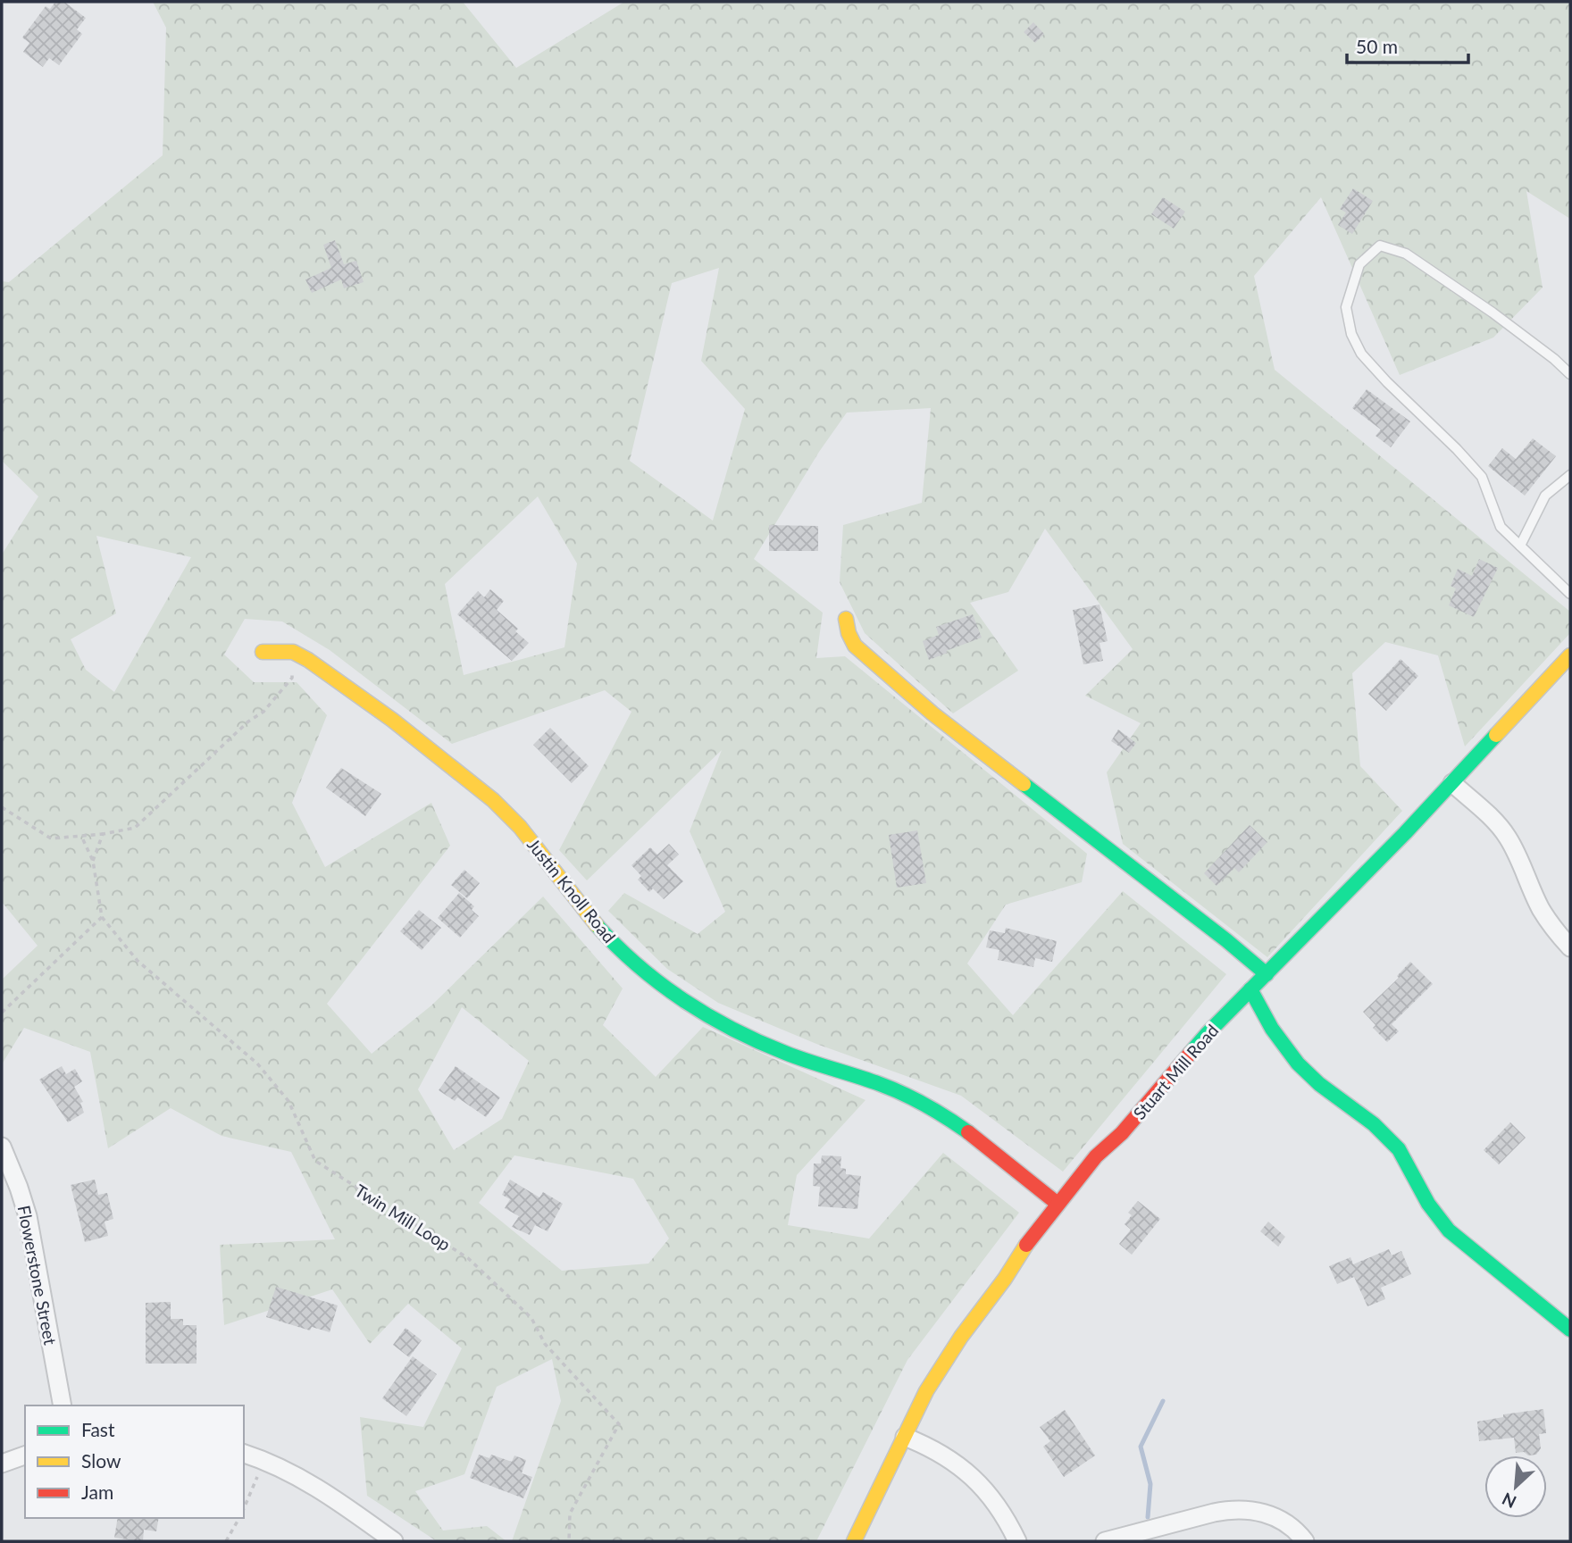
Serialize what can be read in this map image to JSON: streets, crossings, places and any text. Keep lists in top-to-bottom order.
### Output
{
  "streets": {
    "street": ["Justin Knoll Road", "Stuart Mill Road", "Flowerstone Street"],
    "path": ["Twin Mill Loop"]
  },
  "crossings": [
    ["Justin Knoll Road", "Stuart Mill Road"]
  ],
  "legend": ["Fast", "Slow", "Jam"],
  "scale_bar": "50 m",
  "north": "bottom left"
}
